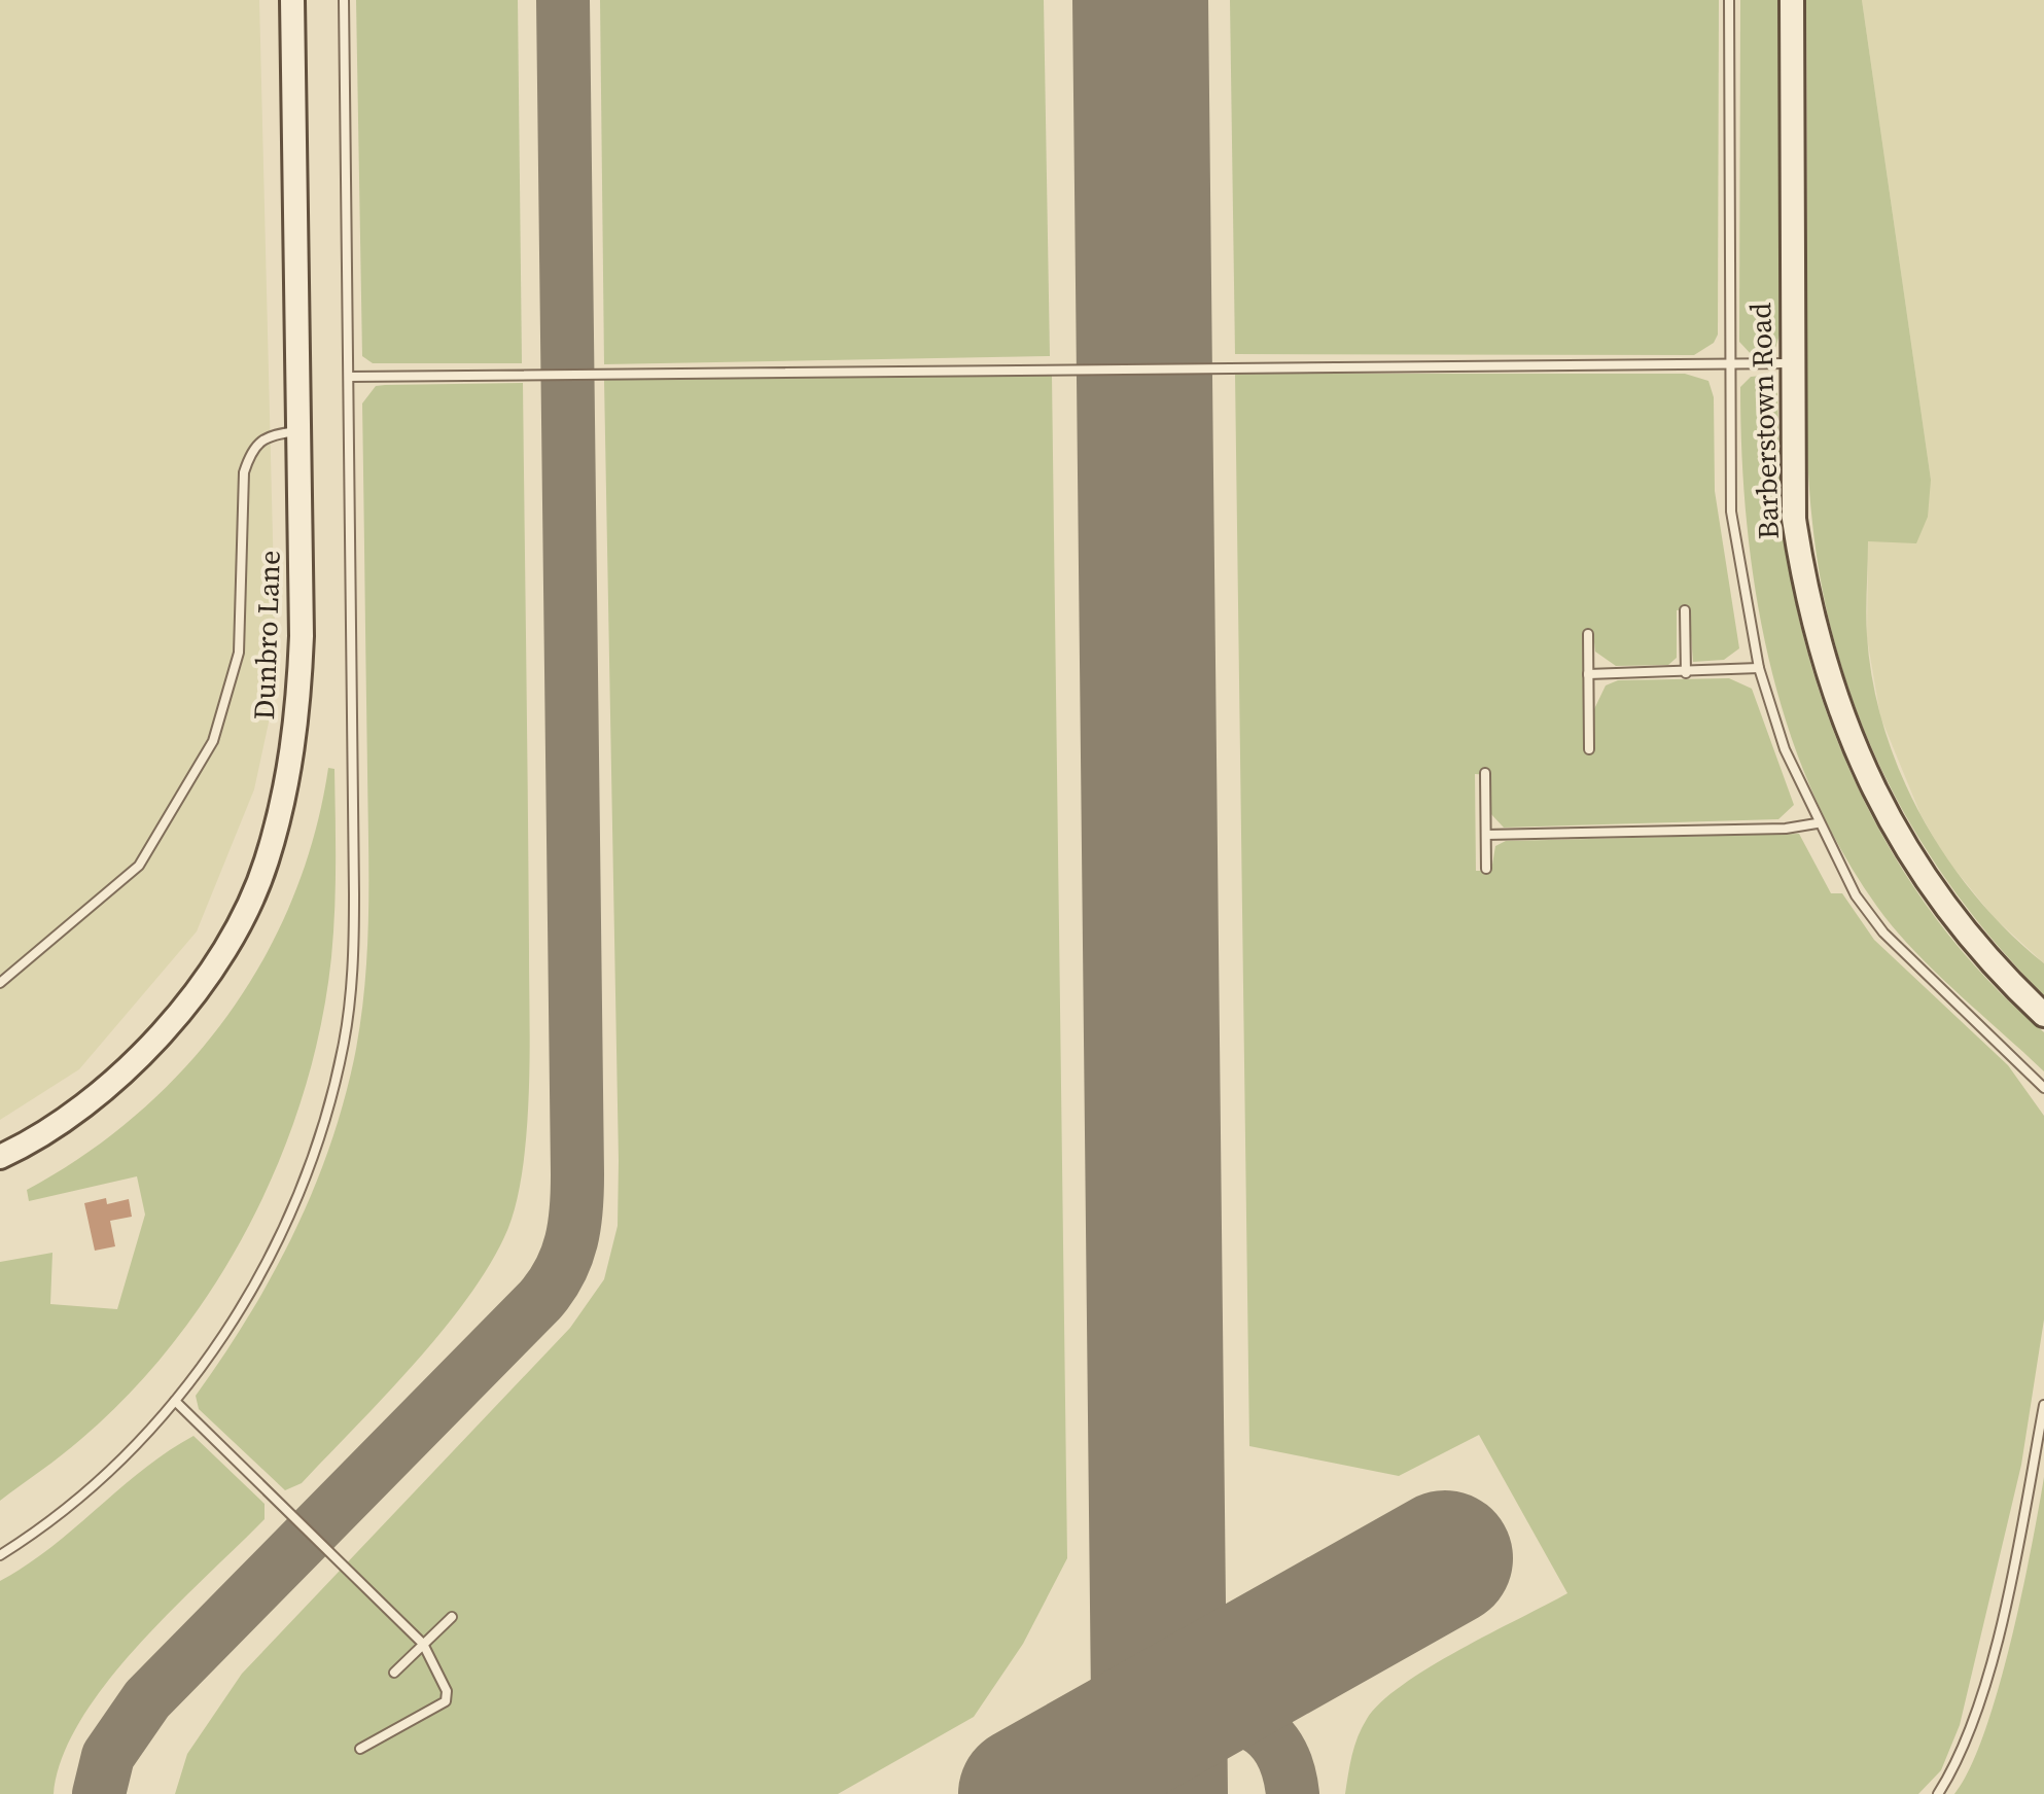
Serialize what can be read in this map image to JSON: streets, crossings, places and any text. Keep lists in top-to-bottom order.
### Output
{
  "streets": {
    "main road": ["Barberstown Road", "Dunbro Lane"]
  }
}
